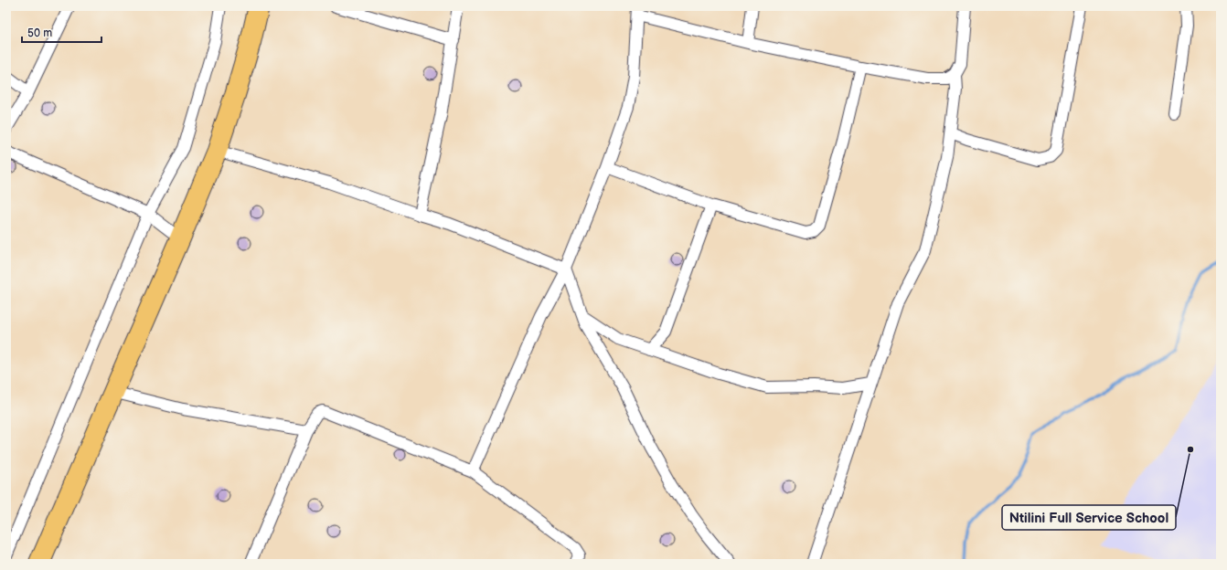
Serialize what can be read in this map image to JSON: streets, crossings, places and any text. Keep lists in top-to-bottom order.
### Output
{
  "places": ["Ntilini Full Service School"],
  "scale_bar": "50 m"
}
